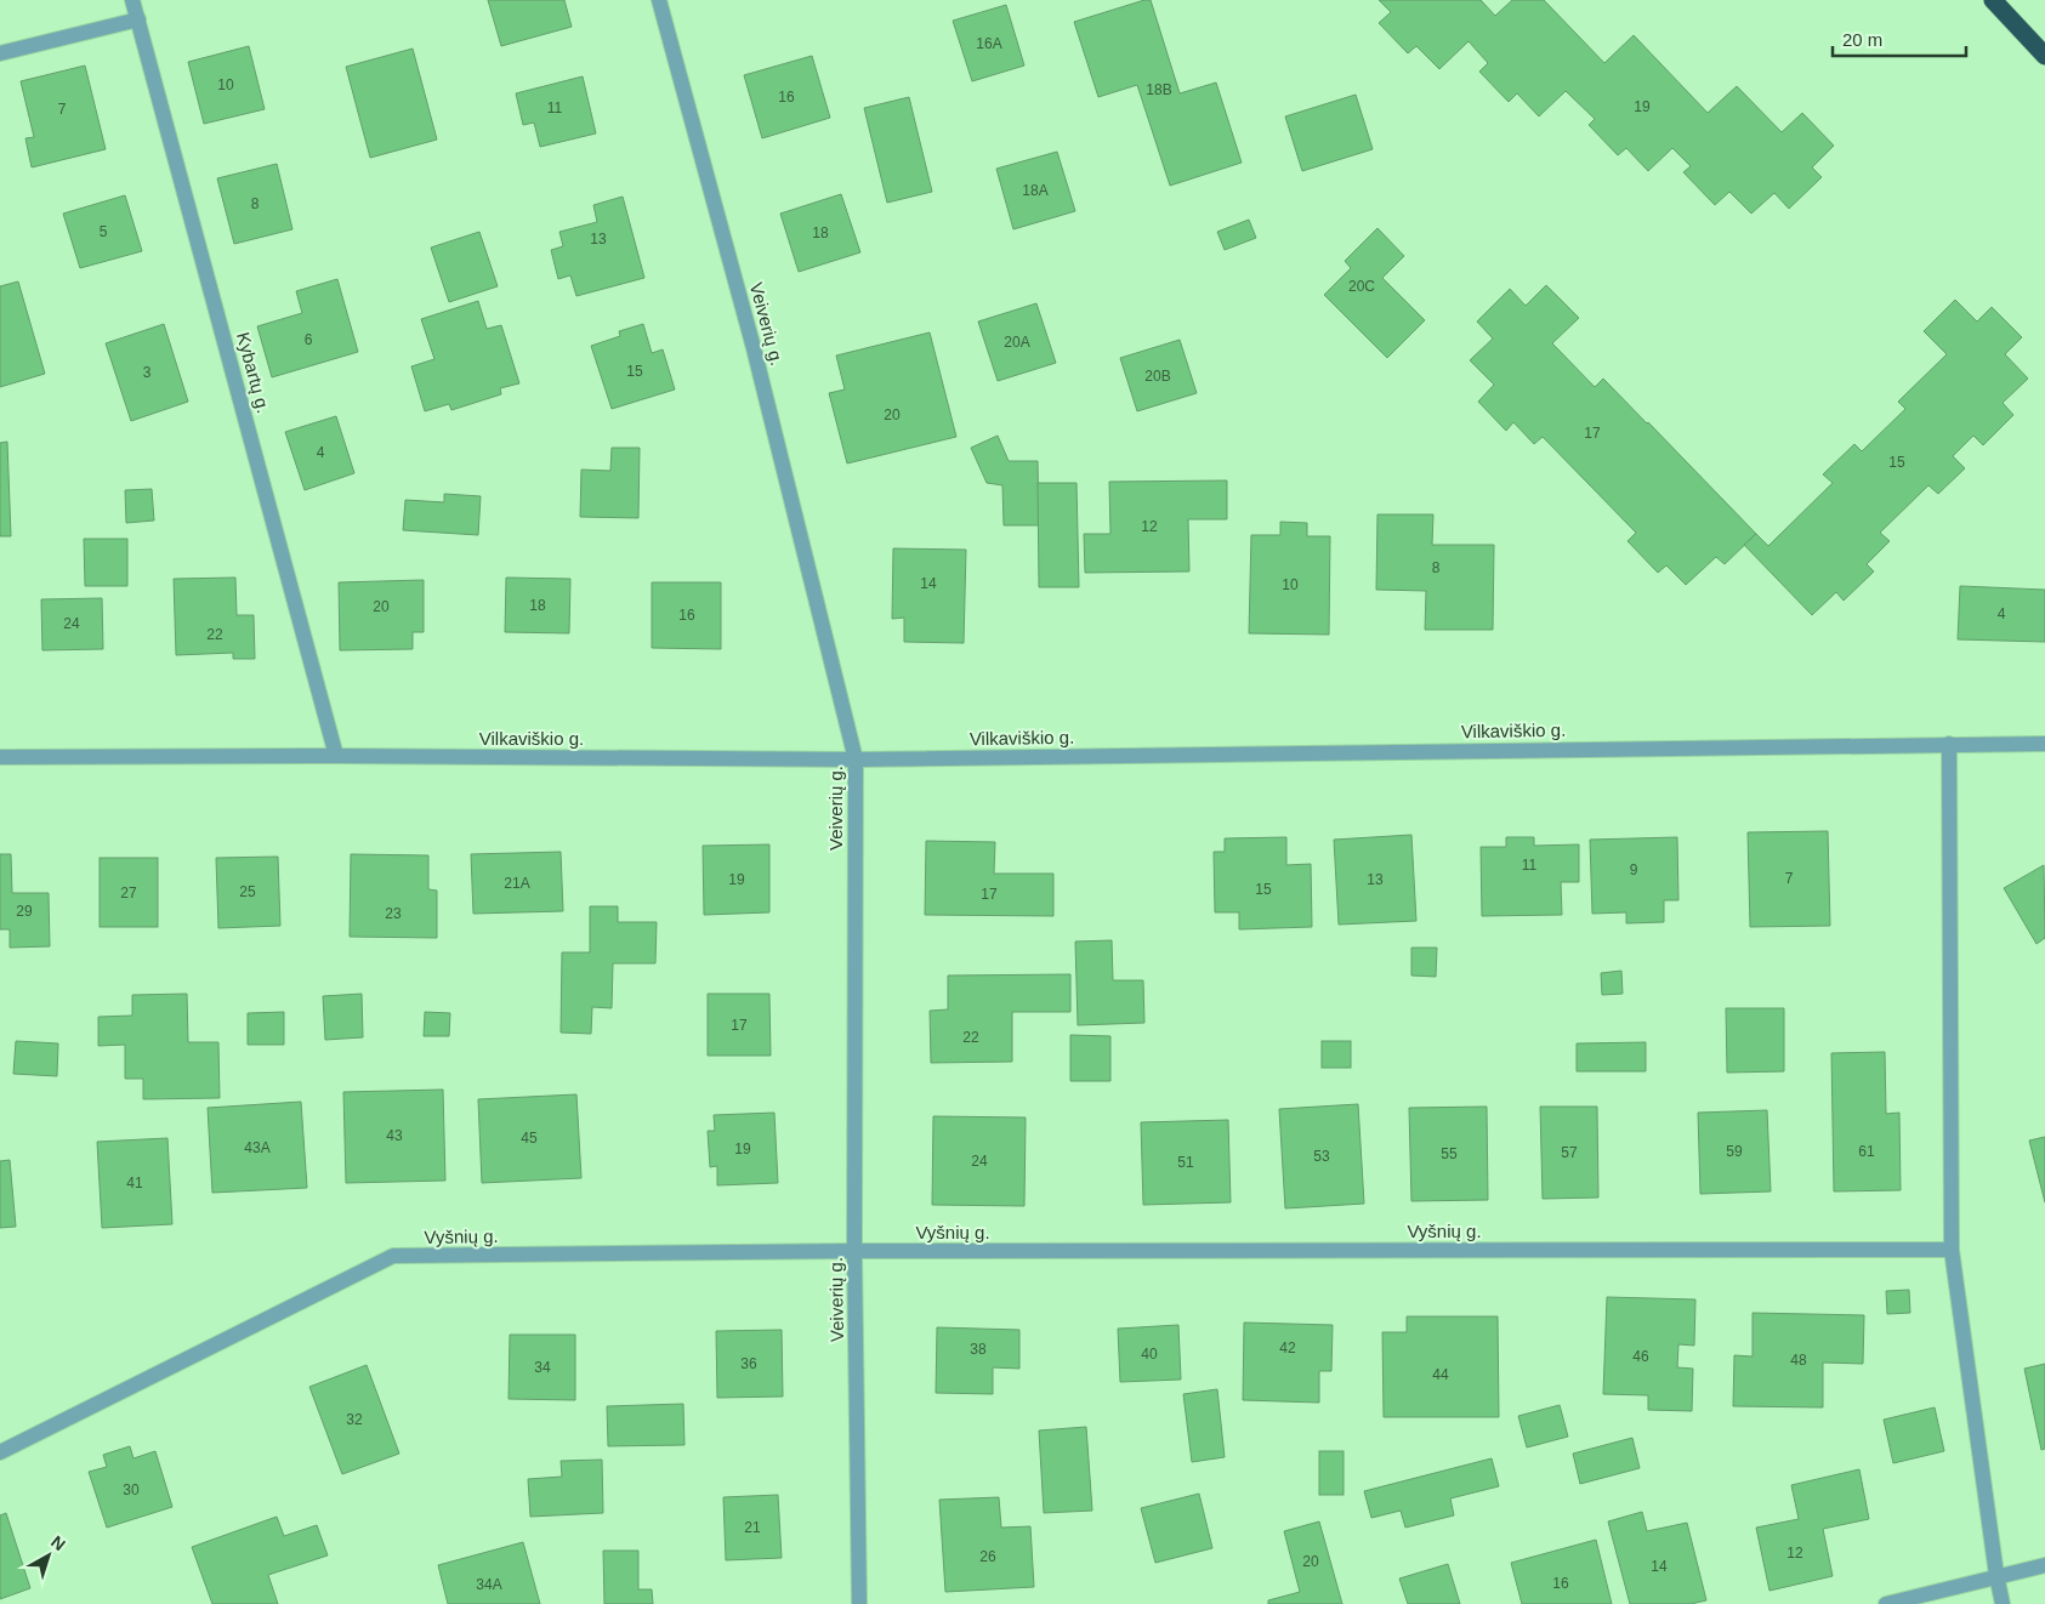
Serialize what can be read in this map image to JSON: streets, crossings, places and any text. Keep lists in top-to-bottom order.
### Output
{
  "streets": {
    "street": [
      "Veiverių g.",
      "Kybartų g.",
      "Vilkaviškio g.",
      "Vyšnių g."
    ]
  },
  "crossings": [
    ["Veiverių g.", "Vilkaviškio g."],
    ["Veiverių g.", "Vyšnių g."],
    ["Kybartų g.", "Vilkaviškio g."]
  ],
  "house_numbers": [
    "16A",
    "10",
    "18B",
    "16",
    "19",
    "11",
    "7",
    "18A",
    "8",
    "5",
    "18",
    "13",
    "20C",
    "6",
    "20A",
    "15",
    "3",
    "20B",
    "20",
    "17",
    "4",
    "15",
    "12",
    "8",
    "14",
    "10",
    "18",
    "20",
    "4",
    "16",
    "24",
    "22",
    "11",
    "9",
    "7",
    "19",
    "13",
    "21A",
    "15",
    "25",
    "27",
    "17",
    "29",
    "23",
    "17",
    "22",
    "43",
    "45",
    "43A",
    "19",
    "59",
    "61",
    "57",
    "55",
    "53",
    "24",
    "51",
    "41",
    "42",
    "38",
    "40",
    "46",
    "48",
    "36",
    "34",
    "44",
    "32",
    "30",
    "21",
    "12",
    "26",
    "20",
    "14",
    "16",
    "34A"
  ],
  "scale_bar": "20 m",
  "north": "top right"
}
